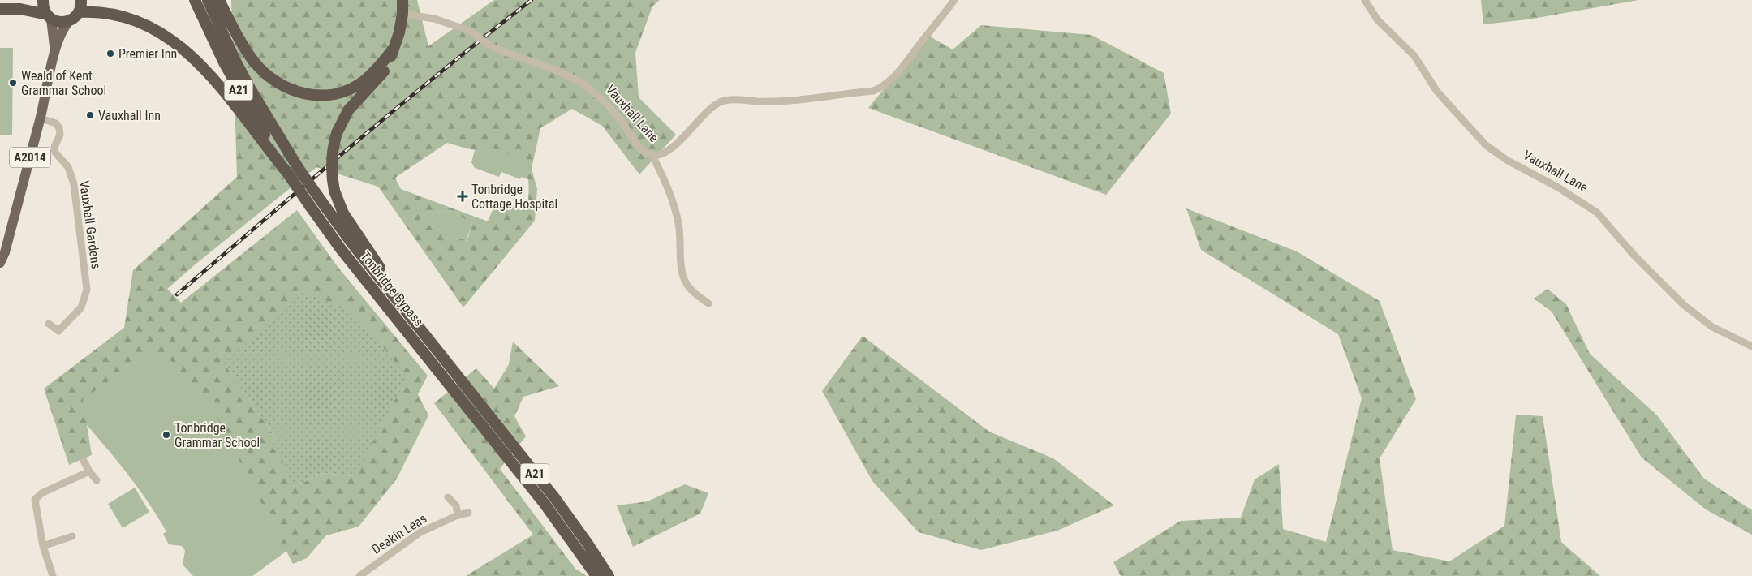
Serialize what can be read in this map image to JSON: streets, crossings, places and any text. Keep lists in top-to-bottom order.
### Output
{
  "streets": {
    "highway": ["A21", "Tonbridge Bypass"],
    "main road": ["A2014"],
    "street": ["Vauxhall Lane", "Vauxhall Gardens", "Deakin Leas"]
  },
  "crossings": [
    ["A2014", "Vauxhall Gardens"]
  ],
  "places": {
    "other": [
      "Premier Inn",
      "Weald of Kent Grammar School",
      "Vauxhall Inn",
      "Tonbridge Grammar School"
    ],
    "health": ["Tonbridge Cottage Hospital"]
  }
}
